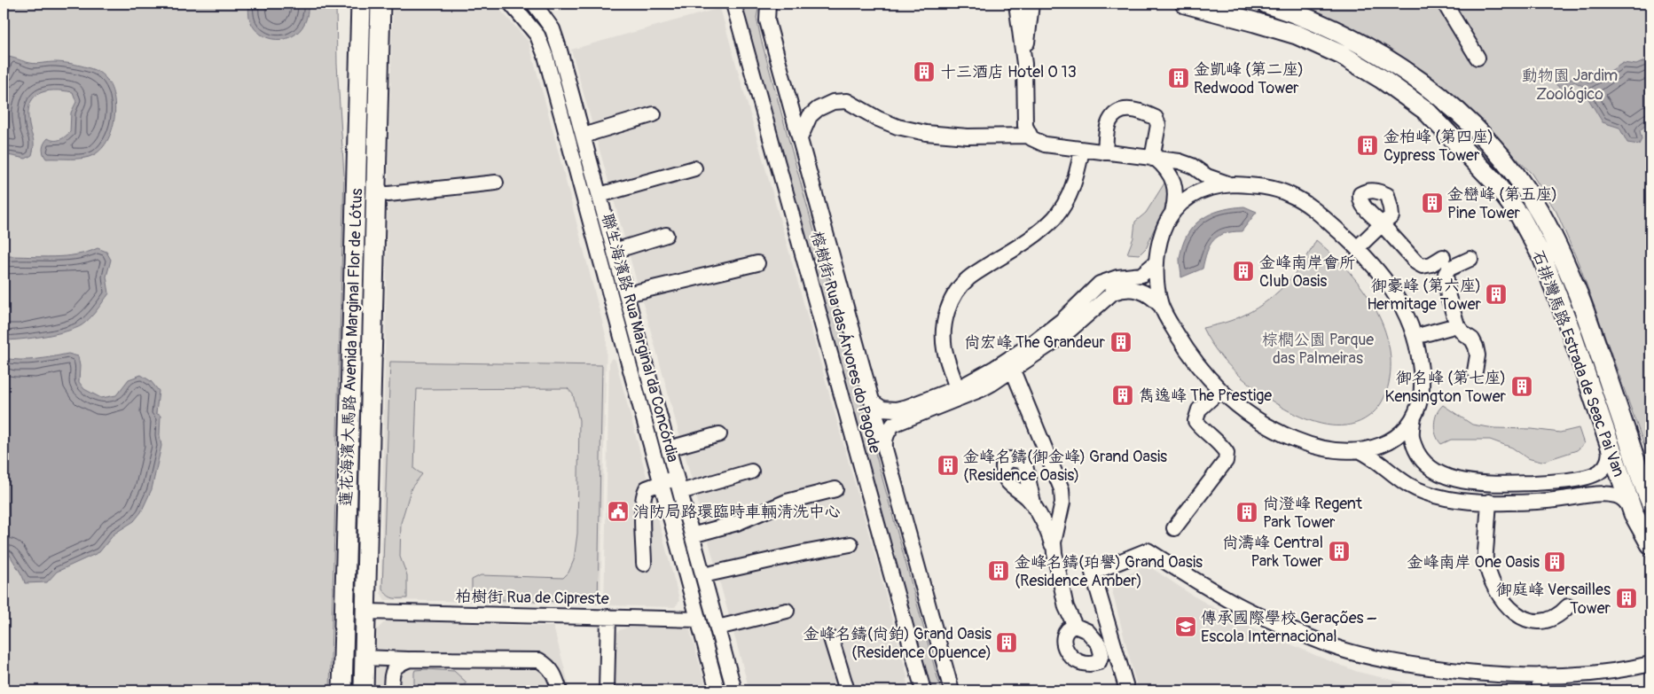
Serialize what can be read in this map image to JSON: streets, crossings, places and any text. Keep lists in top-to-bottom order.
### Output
{
  "streets": {
    "main road": ["蓮花海濱大馬路 Avenida Marginal Flor de Lótus", "石排灣馬路 Estrada de Seac Pai Van"],
    "street": ["聯生海濱路 Rua Marginal da Concórdia", "榕樹街 Rua das Árvores do Pagode", "柏樹街 Rua de Cipreste"]
  },
  "crossings": [
    ["聯生海濱路 Rua Marginal da Concórdia", "柏樹街 Rua de Cipreste"],
    ["蓮花海濱大馬路 Avenida Marginal Flor de Lótus", "柏樹街 Rua de Cipreste"]
  ],
  "parks": ["動物園 Jardim Zoológico", "棕櫚公園 Parque das Palmeiras"],
  "places": {
    "building": [
      "十三酒店 Hotel O 13",
      "金凱峰 (第二座) Redwood Tower",
      "金柏峰 (第四座) Cypress Tower",
      "金巒峰 (第五座) Pine Tower",
      "金峰南岸會所 Club Oasis",
      "御豪峰 (第六座) Hermitage Tower",
      "尚宏峰 The Grandeur",
      "御名峰 (第七座) Kensington Tower",
      "雋逸峰 The Prestige",
      "金峰名鑄(御金峰) Grand Oasis (Residence Oasis)",
      "尚澄峰 Regent Park Tower",
      "尚濤峰 Central Park Tower",
      "金峰南岸 One Oasis",
      "金峰名鑄(珀譽) Grand Oasis (Residence Amber)",
      "御庭峰 Versailles Tower",
      "金峰名鑄(尚鉑) Grand Oasis (Residence Opuence)"
    ],
    "public building": ["消防局路環臨時車輛清洗中心"],
    "school or university": ["傳承國際學校 Gerações – Escola Internacional"]
  }
}
